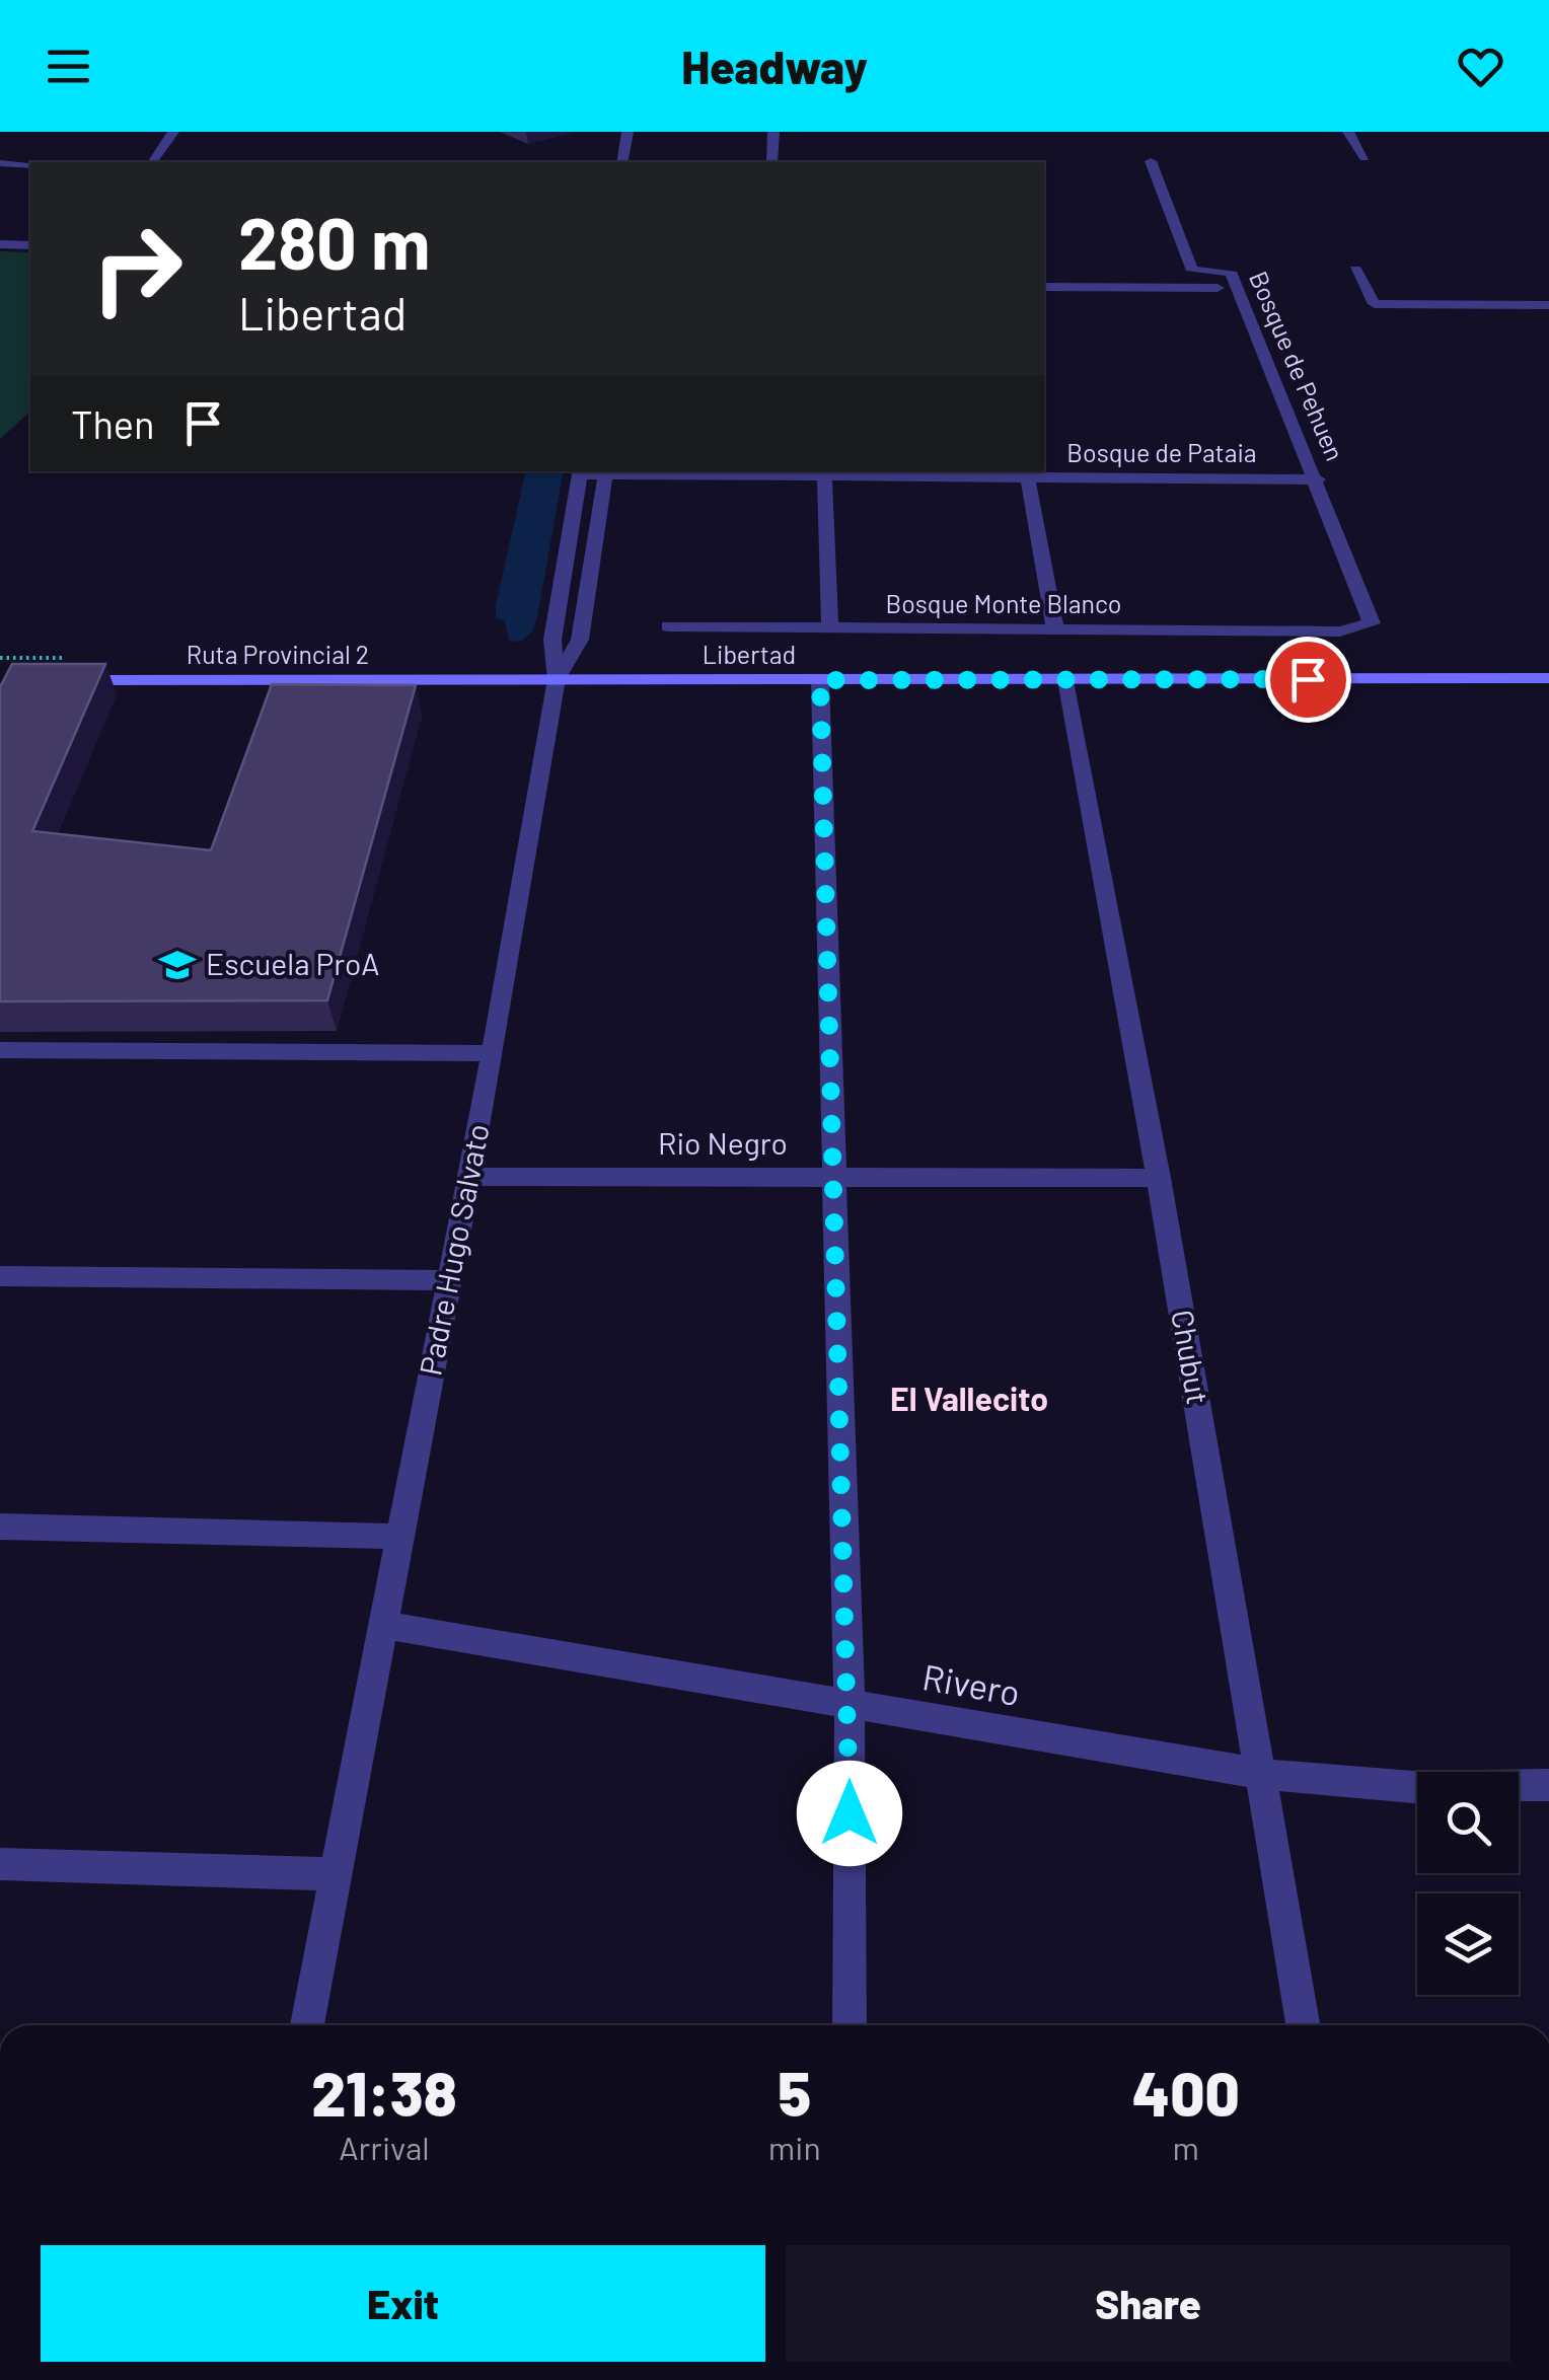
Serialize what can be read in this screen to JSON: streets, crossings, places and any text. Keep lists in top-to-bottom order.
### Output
{
  "streets": {
    "main road": ["Ruta Provincial 2", "Libertad"],
    "street": [
      "Bosque de Pehuen",
      "Bosque de Pataia",
      "Bosque Monte Blanco",
      "Rio Negro",
      "Padre Hugo Salvato",
      "Chubut",
      "Rivero"
    ]
  },
  "crossings": [
    ["Bosque de Pehuen", "Bosque de Pataia"],
    ["Bosque de Pehuen", "Bosque Monte Blanco"],
    ["Bosque de Pataia", "Padre Hugo Salvato"],
    ["Ruta Provincial 2", "Libertad"],
    ["Ruta Provincial 2", "Padre Hugo Salvato"],
    ["Libertad", "Padre Hugo Salvato"],
    ["Libertad", "Chubut"],
    ["Rio Negro", "Padre Hugo Salvato"],
    ["Rio Negro", "Chubut"],
    ["Padre Hugo Salvato", "Rivero"],
    ["Chubut", "Rivero"]
  ],
  "districts": ["El Vallecito"],
  "places": {
    "school or university": ["Escuela ProA"]
  },
  "page": {
    "header": "Headway",
    "turn": ["280 m", "Libertad"],
    "then": "Then",
    "eta": [
      "21:38",
      "Arrival",
      "5",
      "min",
      "400",
      "m"
    ],
    "buttons": ["Exit", "Share"]
  }
}
